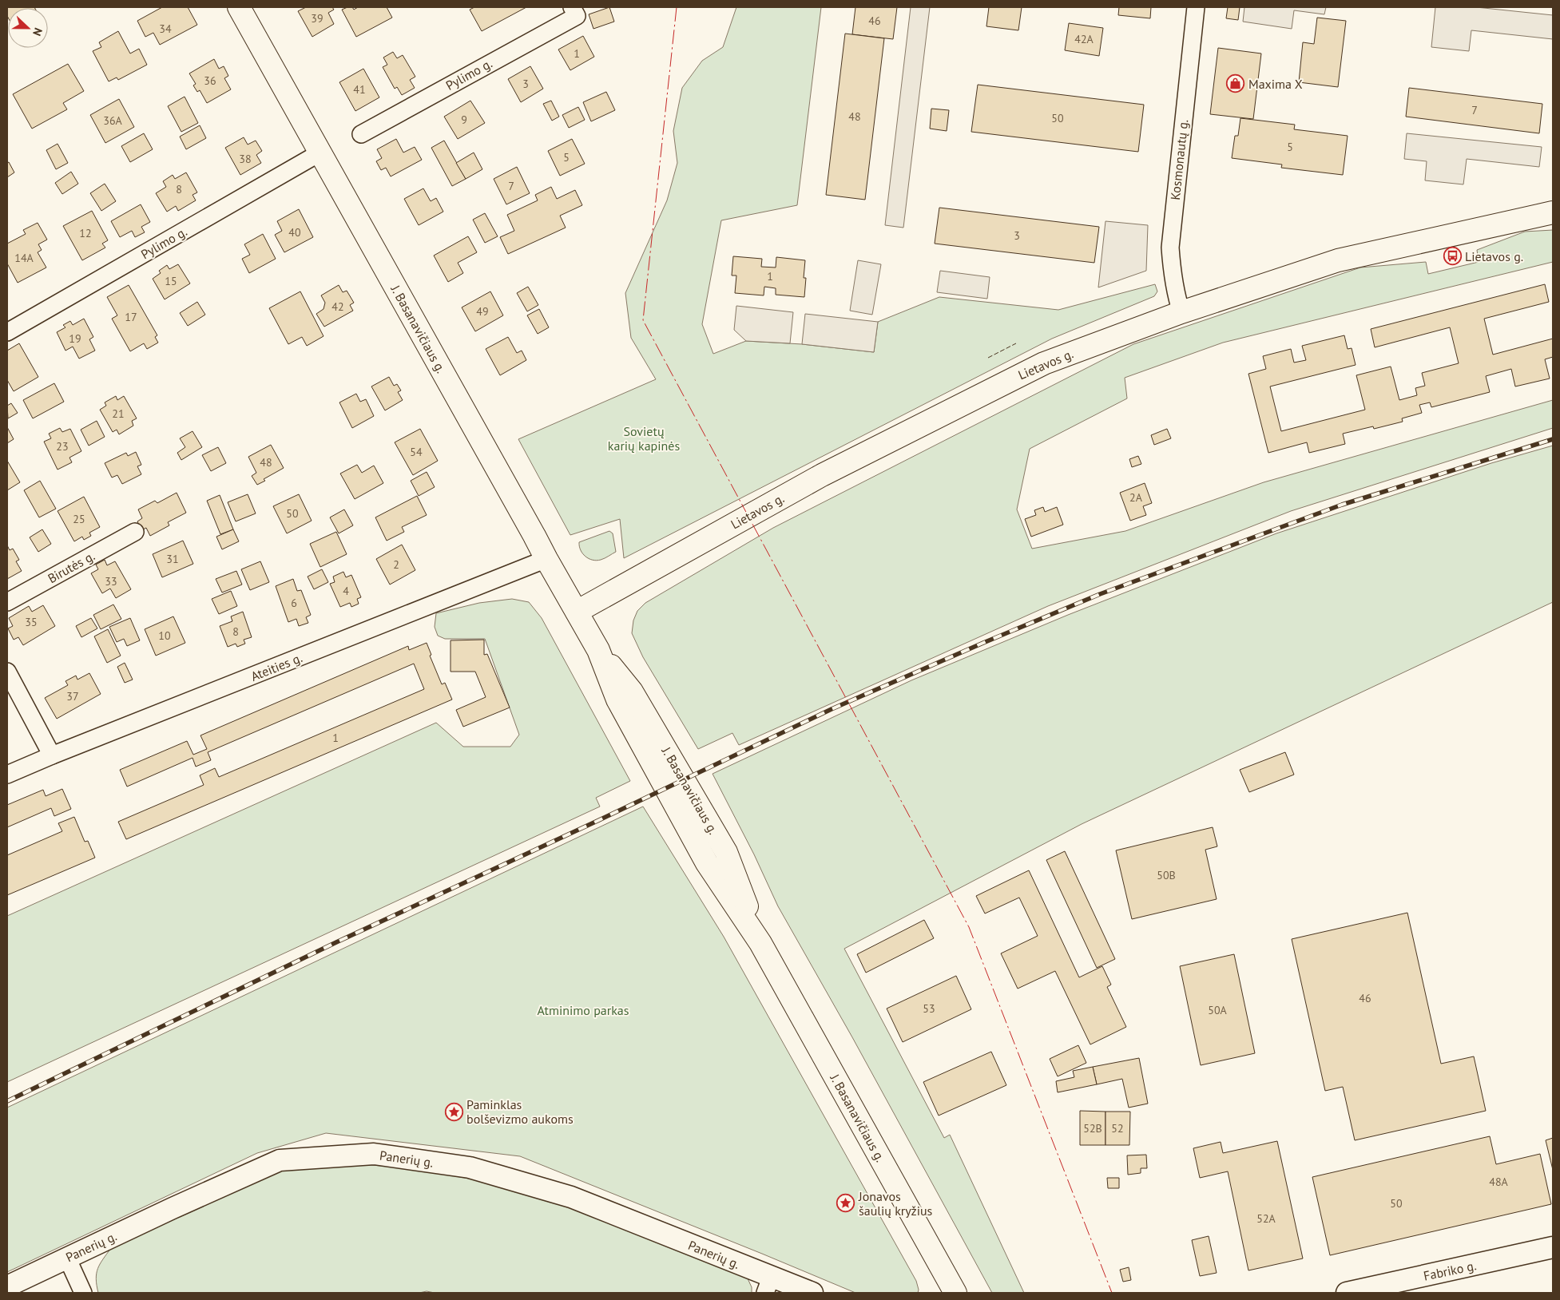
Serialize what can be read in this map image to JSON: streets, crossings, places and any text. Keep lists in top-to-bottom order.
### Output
{
  "streets": {
    "main road": ["J. Basanavičiaus g.", "Lietavos g."],
    "street": [
      "Pylimo g.",
      "Kosmonautų g.",
      "Birutės g.",
      "Ateities g.",
      "Panerių g.",
      "Fabriko g."
    ]
  },
  "crossings": [
    ["Pylimo g.", "J. Basanavičiaus g."],
    ["Kosmonautų g.", "Lietavos g."],
    ["J. Basanavičiaus g.", "Lietavos g."],
    ["J. Basanavičiaus g.", "Ateities g."]
  ],
  "parks": ["Sovietų karių kapinės", "Atminimo parkas"],
  "places": {
    "shop": ["Maxima X"],
    "bus stop": ["Lietavos g."],
    "place": ["Paminklas bolševizmo aukoms", "Jonavos šaulių kryžius"]
  },
  "house_numbers": [
    "39",
    "46",
    "34",
    "42A",
    "1",
    "36",
    "3",
    "41",
    "7",
    "48",
    "50",
    "9",
    "36A",
    "5",
    "5",
    "38",
    "7",
    "8",
    "40",
    "12",
    "3",
    "14A",
    "1",
    "15",
    "42",
    "49",
    "17",
    "19",
    "21",
    "23",
    "54",
    "48",
    "2A",
    "50",
    "25",
    "31",
    "2",
    "33",
    "4",
    "6",
    "35",
    "8",
    "10",
    "37",
    "1",
    "50B",
    "46",
    "53",
    "50A",
    "52B",
    "52",
    "48A",
    "50",
    "52A"
  ],
  "north": "right"
}
